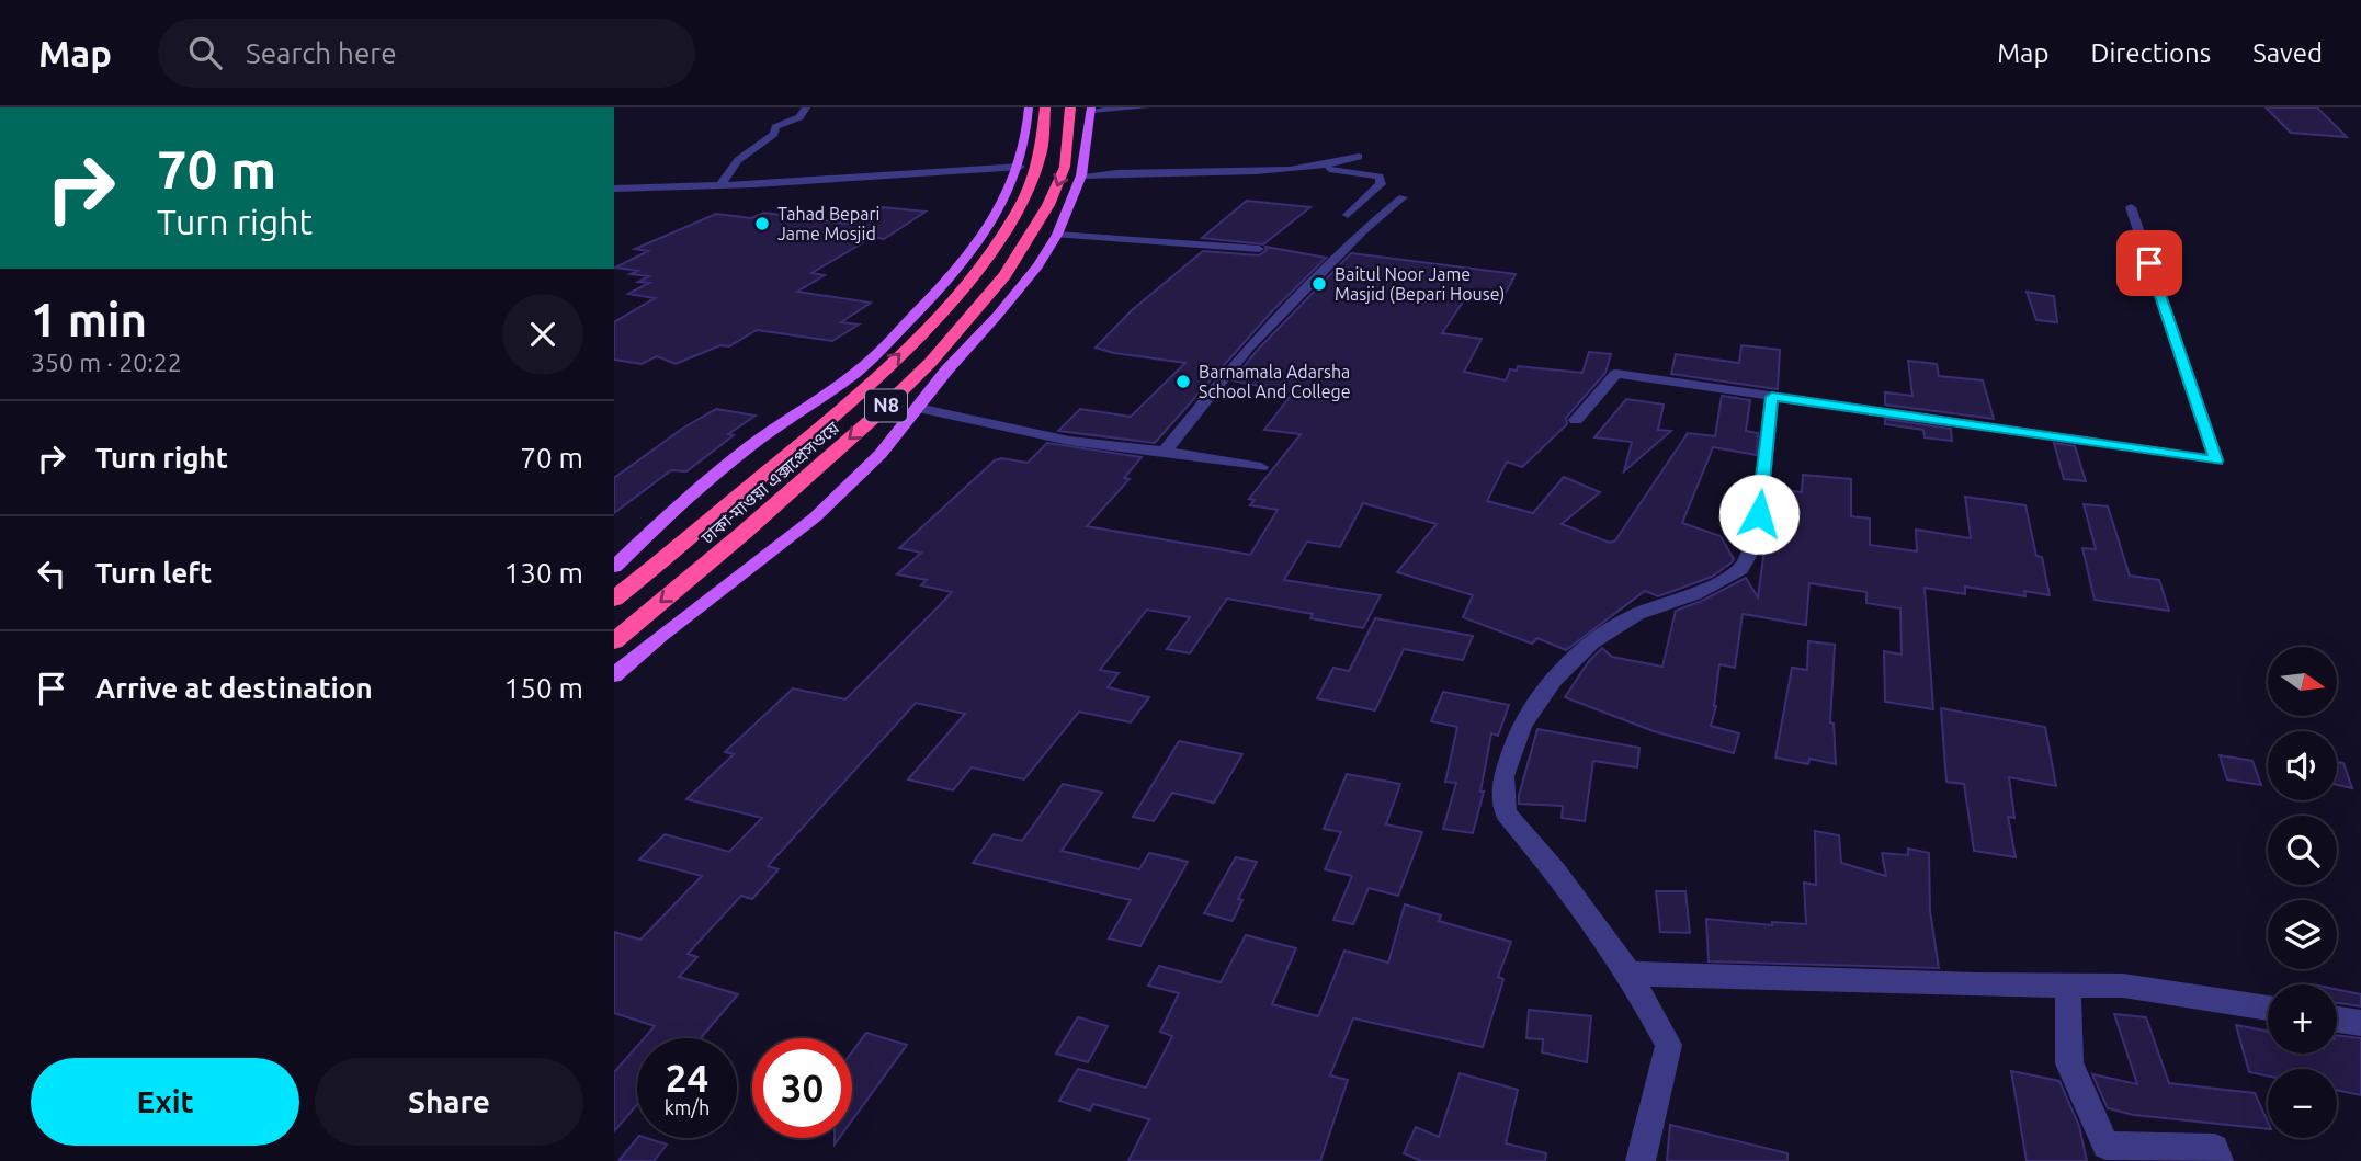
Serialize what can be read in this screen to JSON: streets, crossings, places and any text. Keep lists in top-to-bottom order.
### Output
{
  "streets": {
    "highway": ["N8", "ঢাকা-মাওয়া এক্সপ্রেসওয়ে"]
  },
  "places": ["Tahad Bepari Jame Mosjid", "Baitul Noor Jame Masjid (Bepari House)", "Barnamala Adarsha School And College"],
  "north": "right",
  "page": {
    "header": "Map",
    "search": "Search here",
    "nav": ["Map", "Directions", "Saved"],
    "turn": ["70 m", "Turn right"],
    "heading": ["1 min", "350 m · 20:22"],
    "list": [
      {
        "name": "Turn right",
        "value": "70 m"
      },
      {
        "name": "Turn left",
        "value": "130 m"
      },
      {
        "name": "Arrive at destination",
        "value": "150 m"
      }
    ],
    "map_buttons": ["+", "−"],
    "speed": "24 km/h",
    "limit": "30",
    "buttons": ["Exit", "Share"]
  }
}
